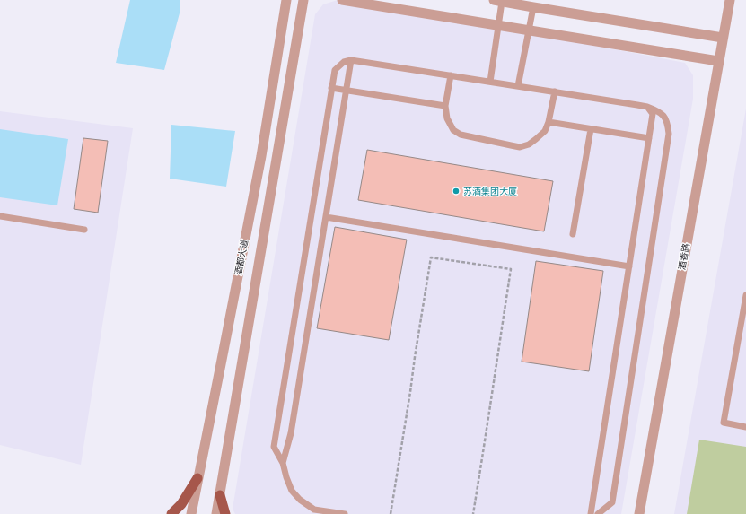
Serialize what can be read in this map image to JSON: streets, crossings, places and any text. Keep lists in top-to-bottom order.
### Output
{
  "streets": {
    "street": ["酒香路", "酒都大道"]
  },
  "places": ["苏酒集团大厦"]
}
